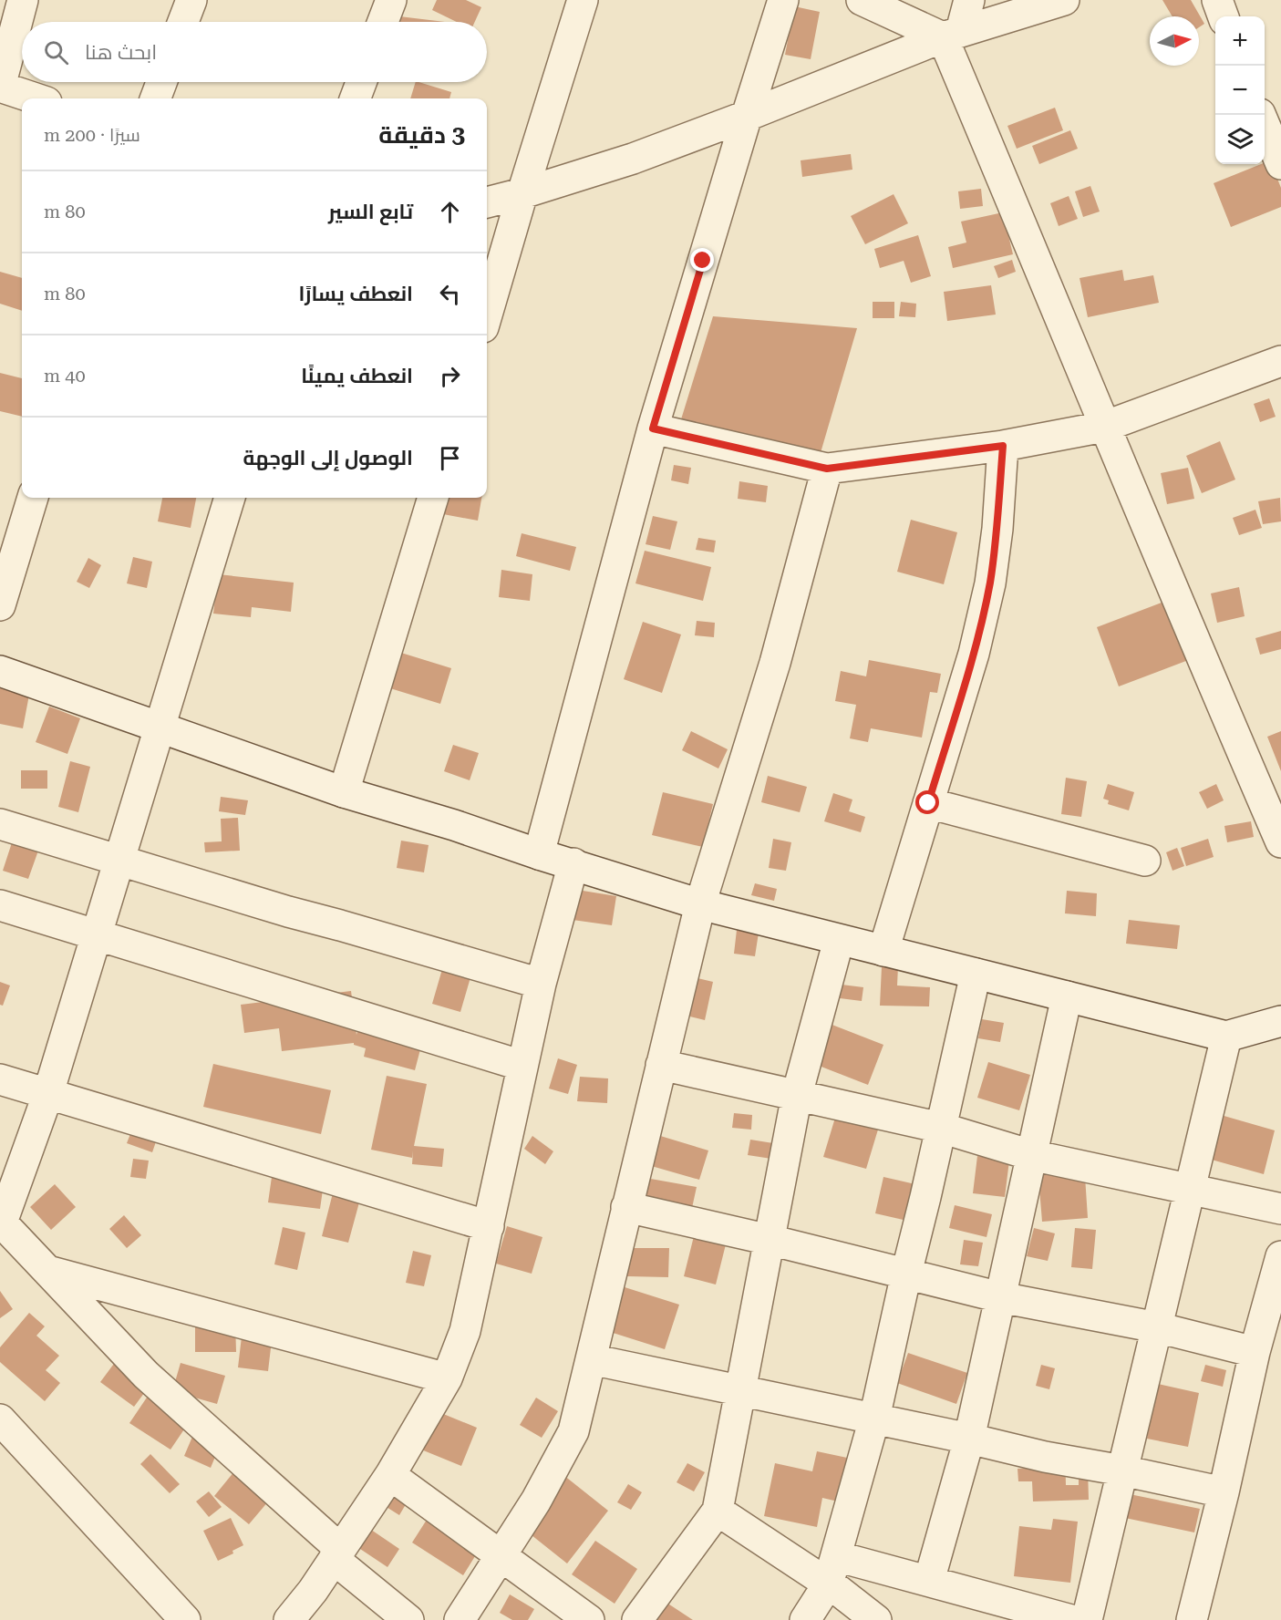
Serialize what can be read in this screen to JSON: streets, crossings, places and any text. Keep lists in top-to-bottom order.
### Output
{
  "north": "right",
  "page": {
    "map_buttons": ["+", "−"],
    "search": "ابحث هنا",
    "heading": ["3 دقيقة", "سيرًا · 200 m"],
    "list": [
      ["تابع السير", "80 m"],
      ["انعطف يسارًا", "80 m"],
      ["انعطف يمينًا", "40 m"],
      "الوصول إلى الوجهة"
    ]
  }
}
